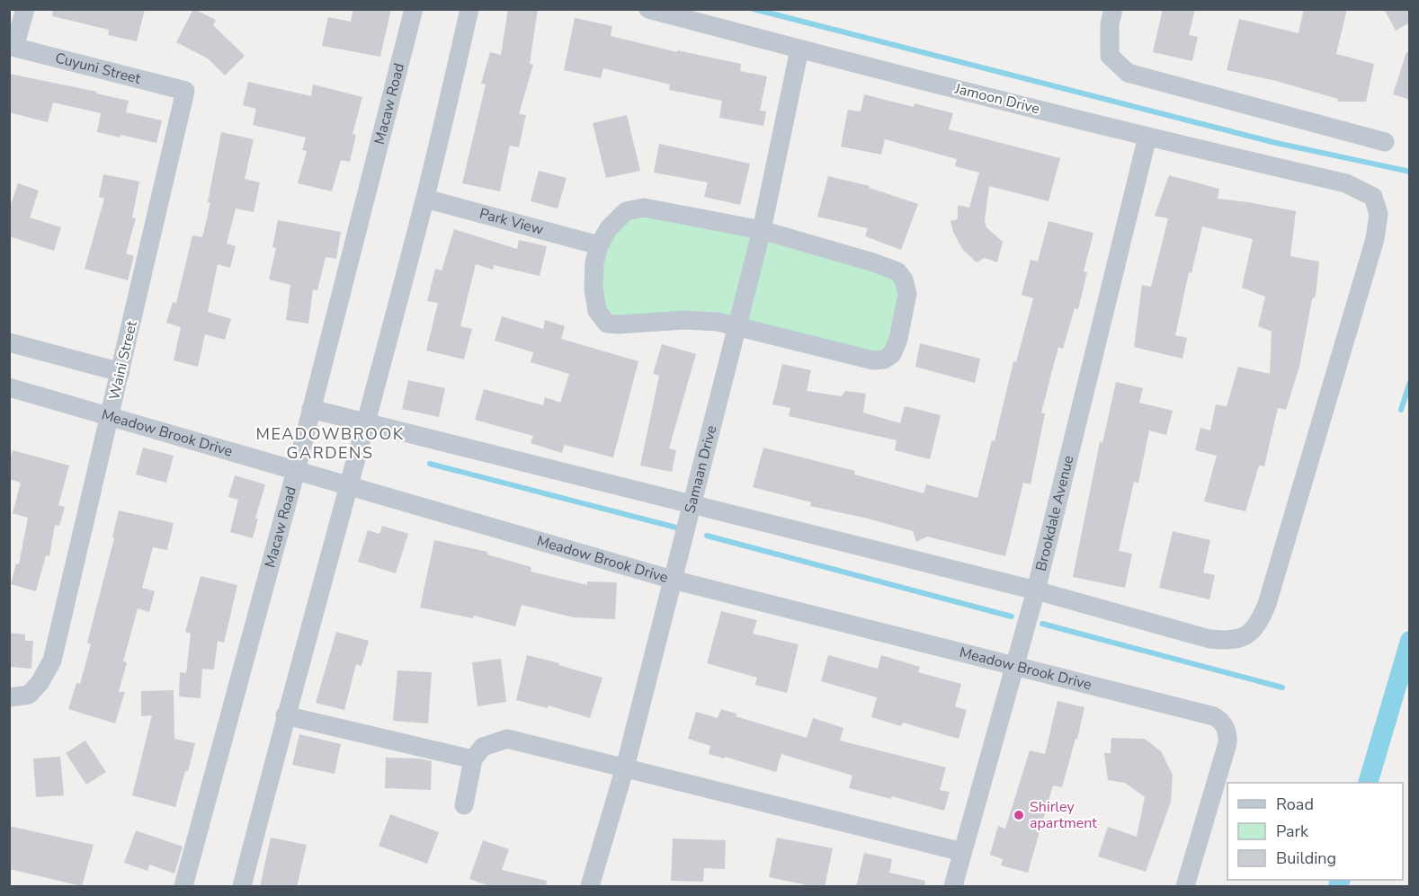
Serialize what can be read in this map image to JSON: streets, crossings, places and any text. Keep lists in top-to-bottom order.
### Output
{
  "streets": {
    "street": [
      "Cuyuni Street",
      "Jamoon Drive",
      "Macaw Road",
      "Park View",
      "Waini Street",
      "Meadow Brook Drive",
      "Samaan Drive",
      "Brookdale Avenue"
    ]
  },
  "crossings": [
    ["Cuyuni Street", "Waini Street"],
    ["Jamoon Drive", "Macaw Road"],
    ["Jamoon Drive", "Samaan Drive"],
    ["Jamoon Drive", "Brookdale Avenue"],
    ["Macaw Road", "Meadow Brook Drive"],
    ["Waini Street", "Meadow Brook Drive"],
    ["Meadow Brook Drive", "Samaan Drive"],
    ["Meadow Brook Drive", "Brookdale Avenue"]
  ],
  "districts": ["MEADOWBROOK GARDENS"],
  "places": ["Shirley apartment"],
  "legend": ["Road", "Park", "Building"]
}
